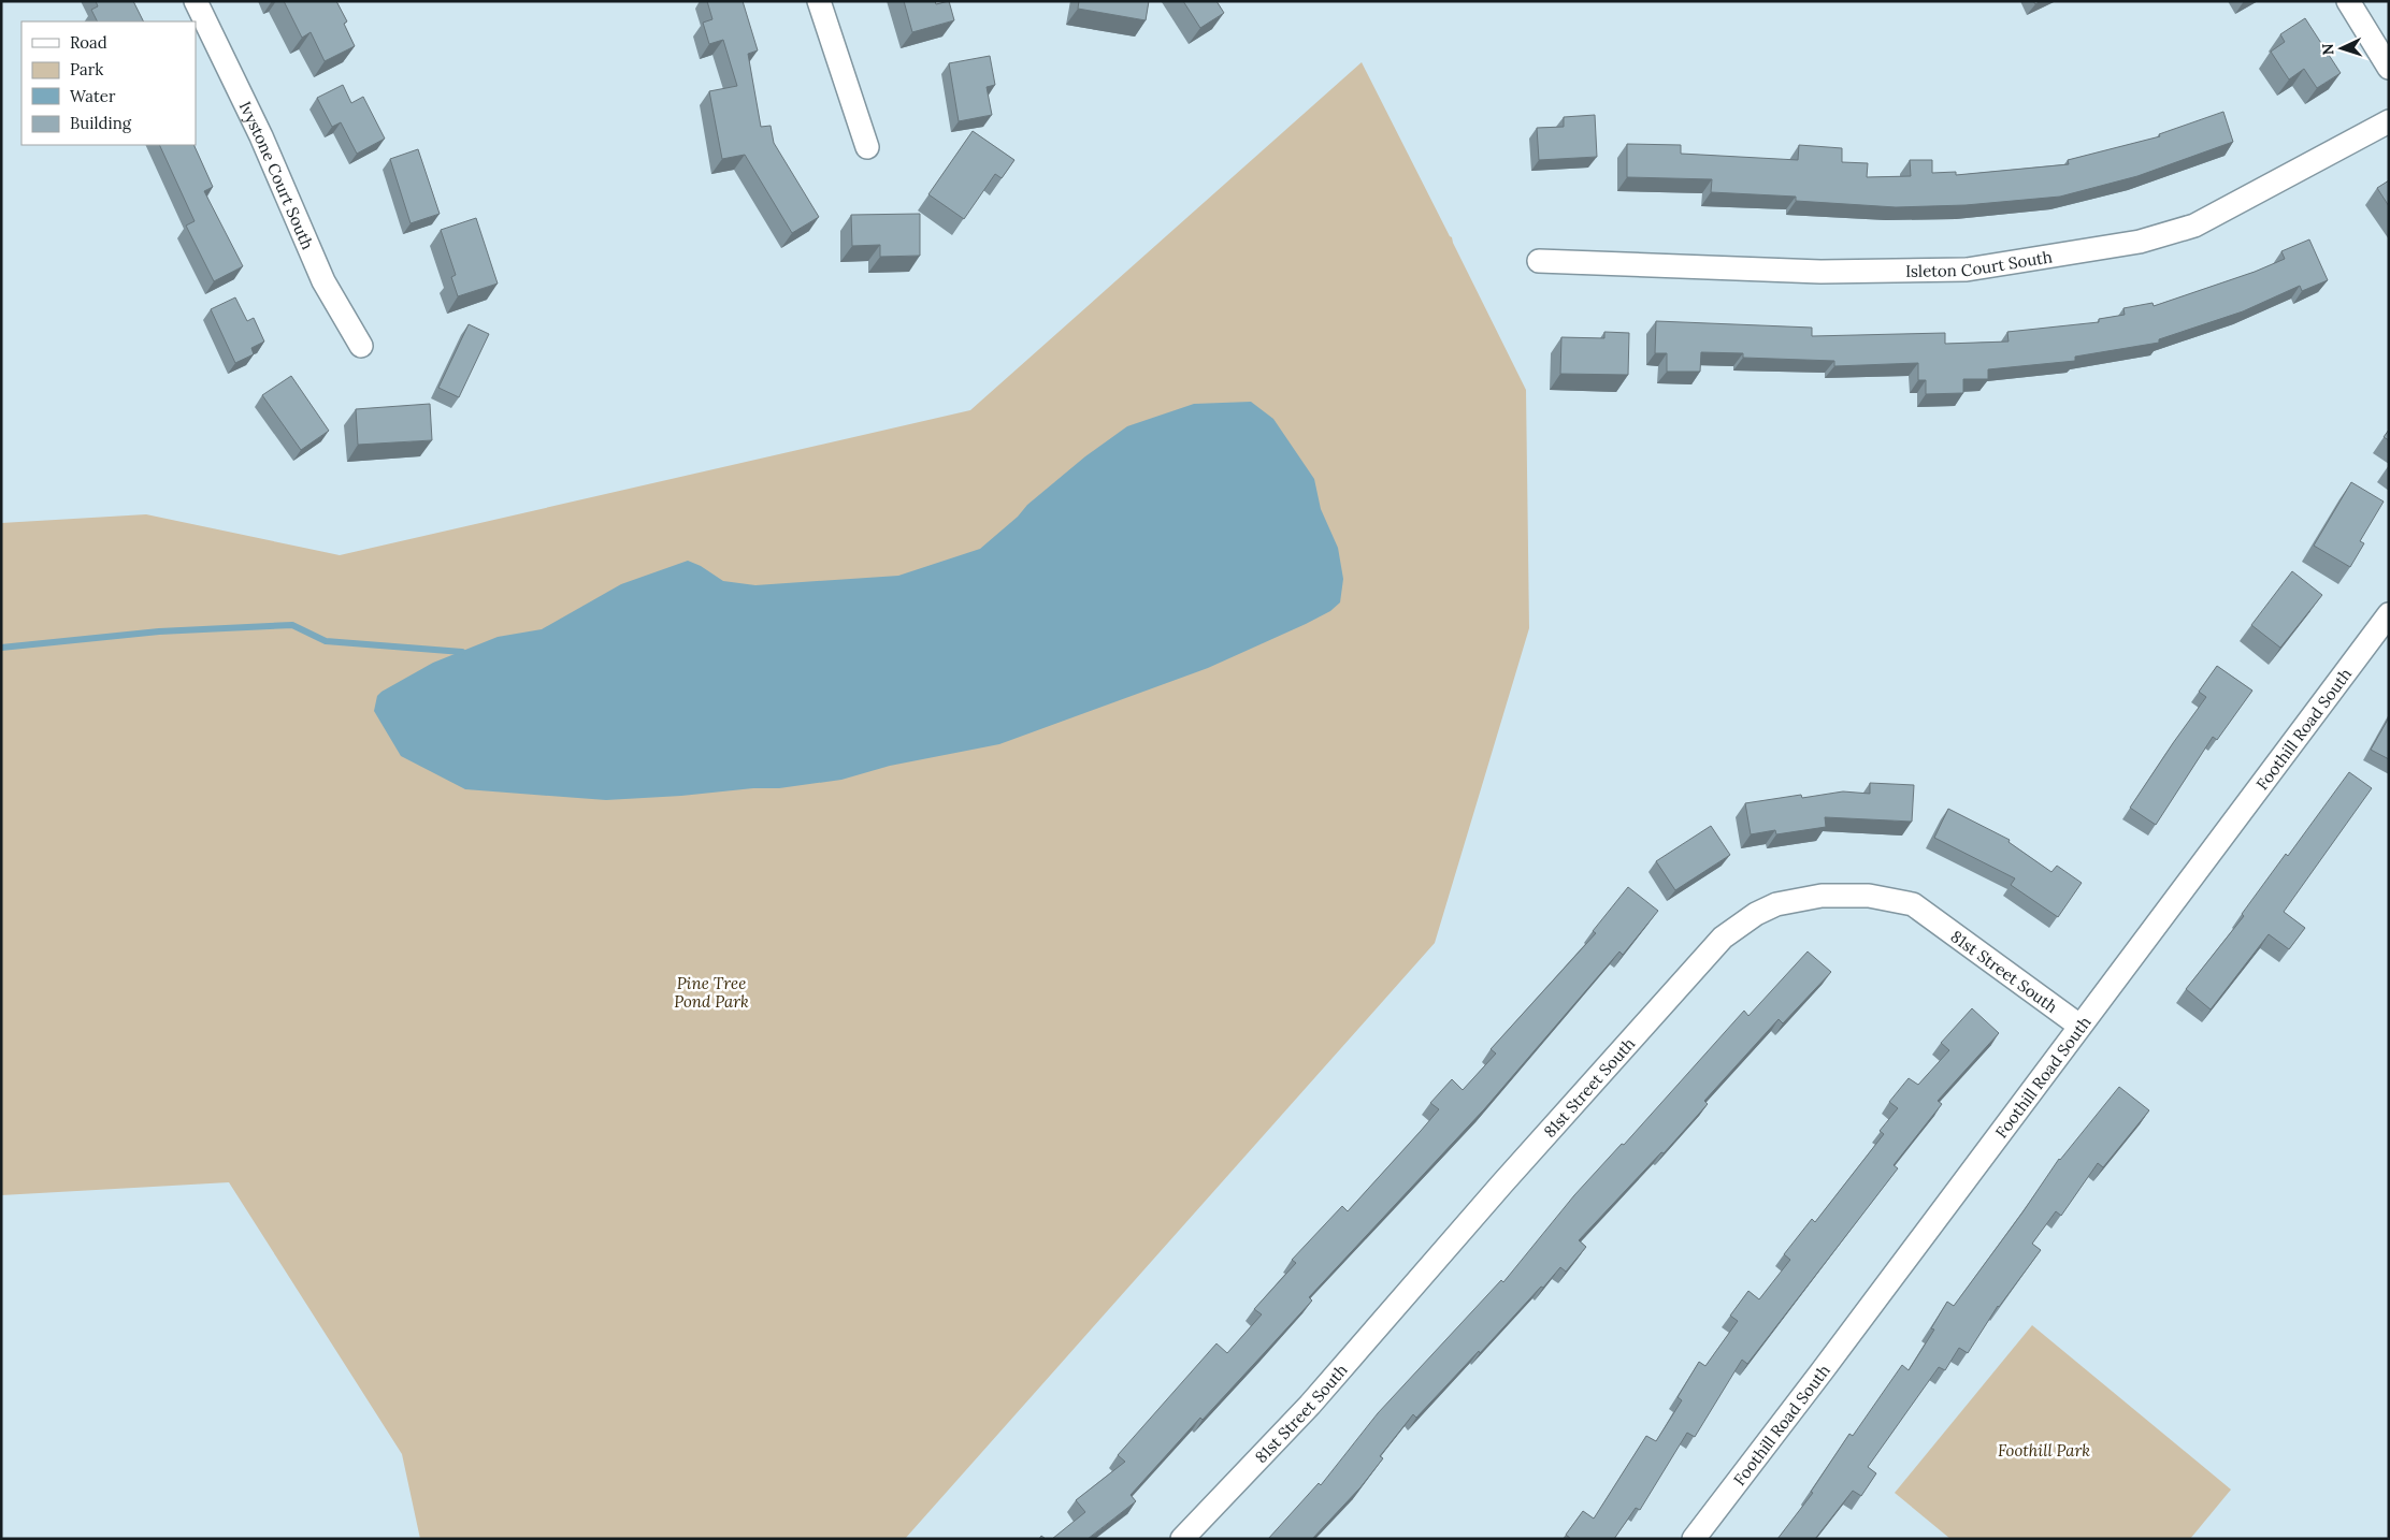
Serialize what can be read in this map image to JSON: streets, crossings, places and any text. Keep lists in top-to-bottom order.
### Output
{
  "streets": {
    "street": [
      "Ivystone Court South",
      "Isleton Court South",
      "Foothill Road South",
      "81st Street South"
    ]
  },
  "crossings": [
    ["Foothill Road South", "81st Street South"]
  ],
  "parks": ["Pine Tree Pond Park", "Foothill Park"],
  "legend": [
    "Road",
    "Park",
    "Water",
    "Building"
  ],
  "north": "left"
}
